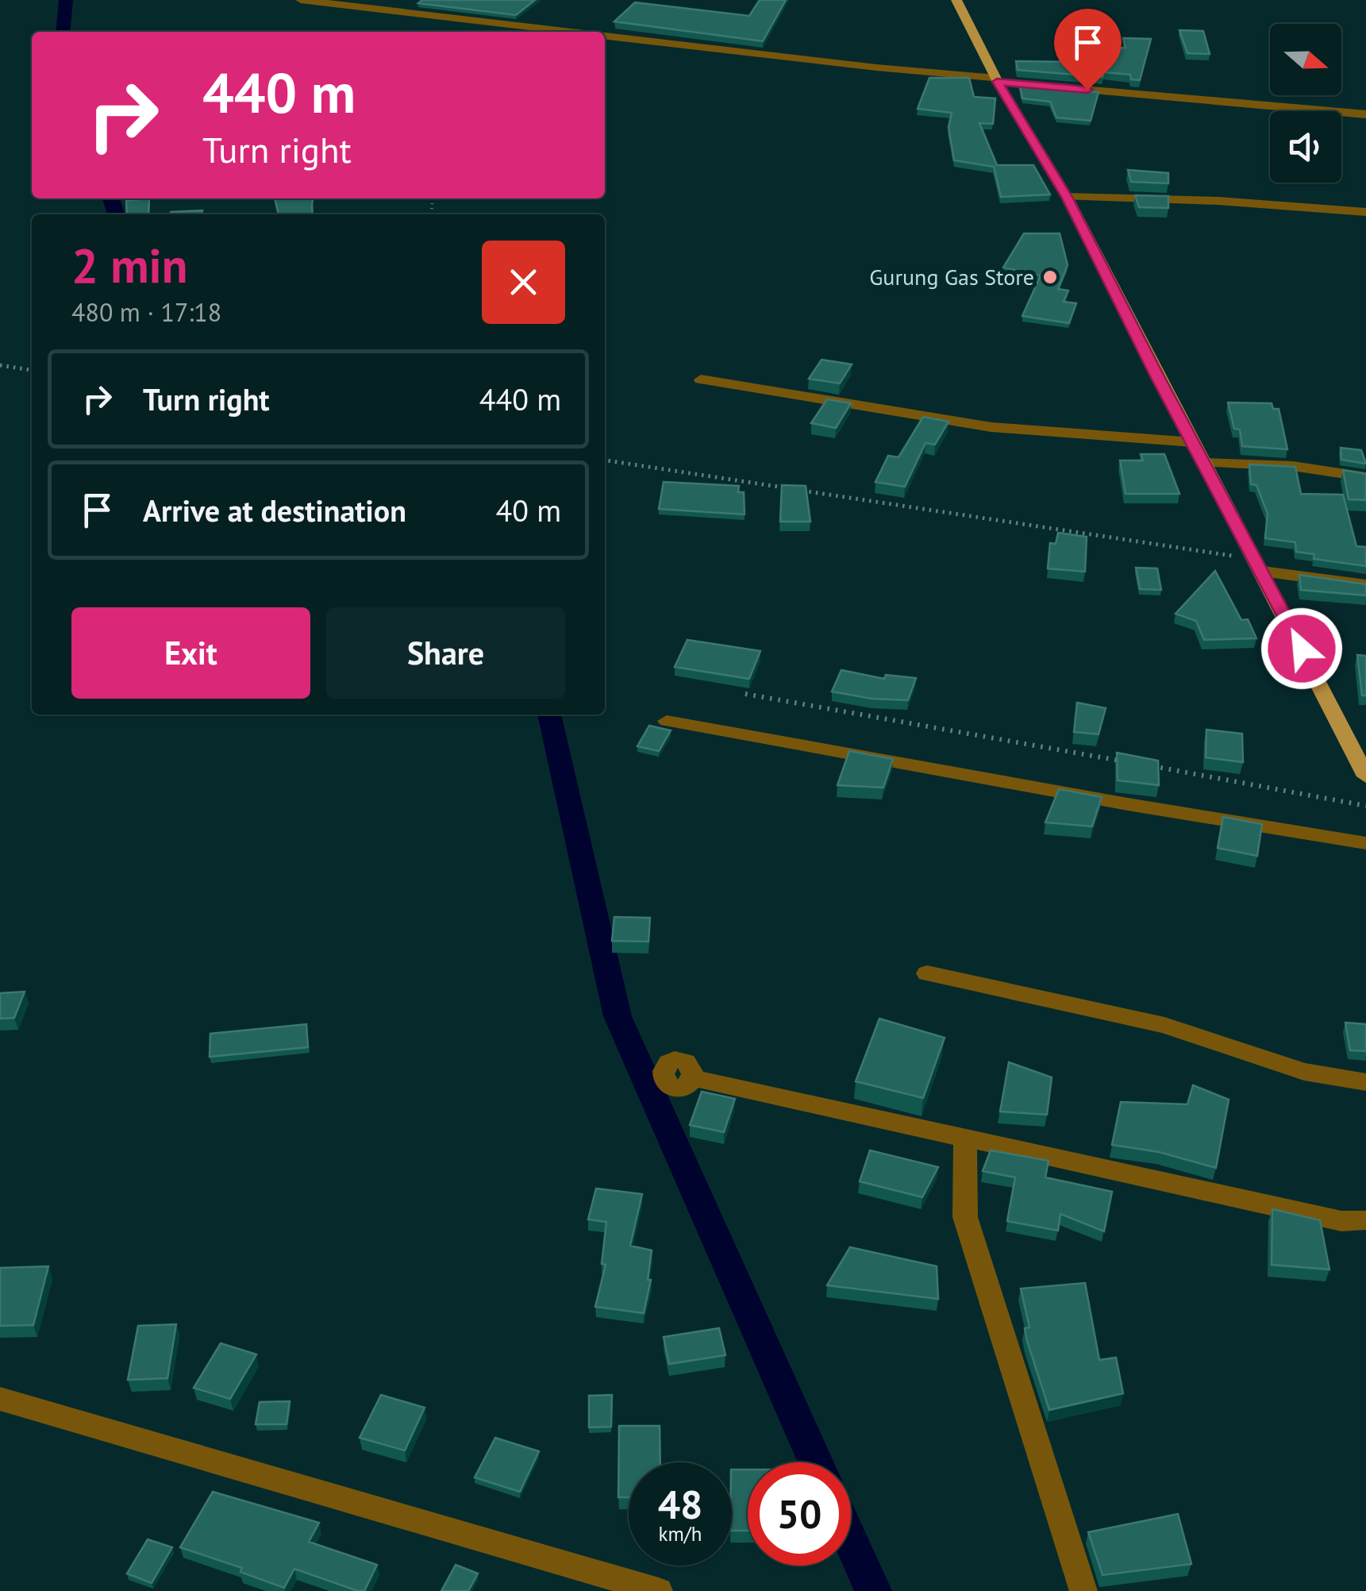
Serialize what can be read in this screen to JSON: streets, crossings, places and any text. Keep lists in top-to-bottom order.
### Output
{
  "places": ["Gurung Gas Store"],
  "north": "right",
  "page": {
    "turn": ["440 m", "Turn right"],
    "heading": ["2 min", "480 m · 17:18"],
    "list": [
      {
        "name": "Turn right",
        "value": "440 m"
      },
      {
        "name": "Arrive at destination",
        "value": "40 m"
      }
    ],
    "buttons": ["Exit", "Share"],
    "speed": "48 km/h",
    "limit": "50"
  }
}
